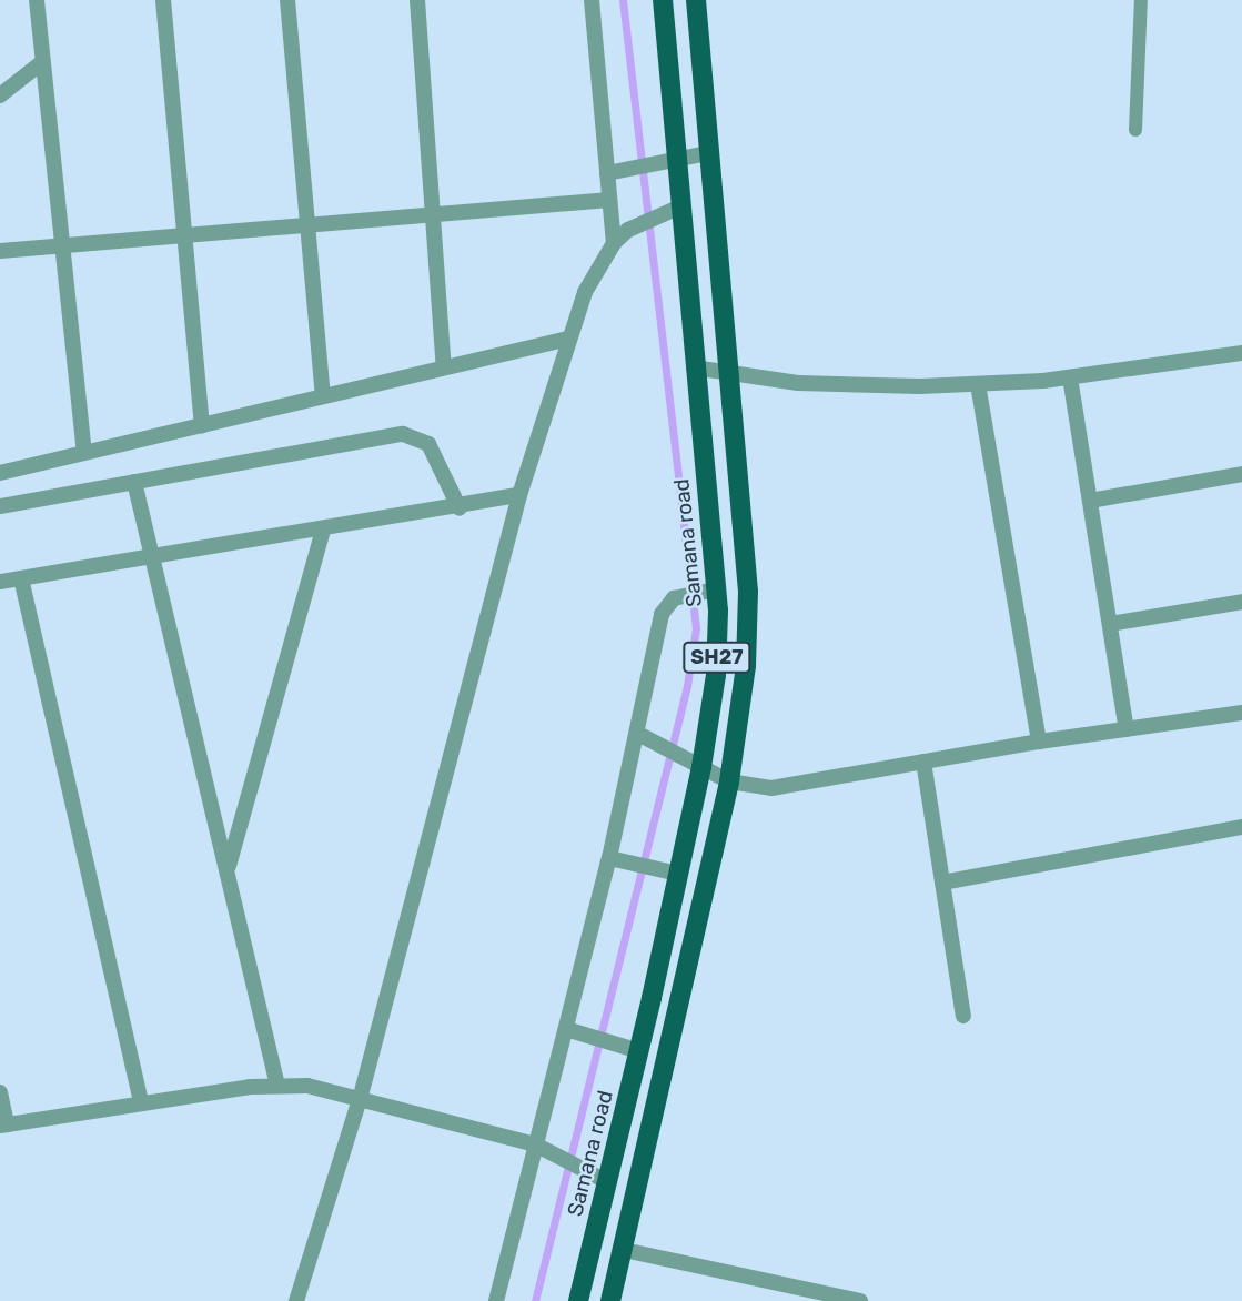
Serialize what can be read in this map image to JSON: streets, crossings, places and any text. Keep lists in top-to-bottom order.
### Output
{
  "streets": {
    "main road": ["Samana road", "SH27"]
  }
}
